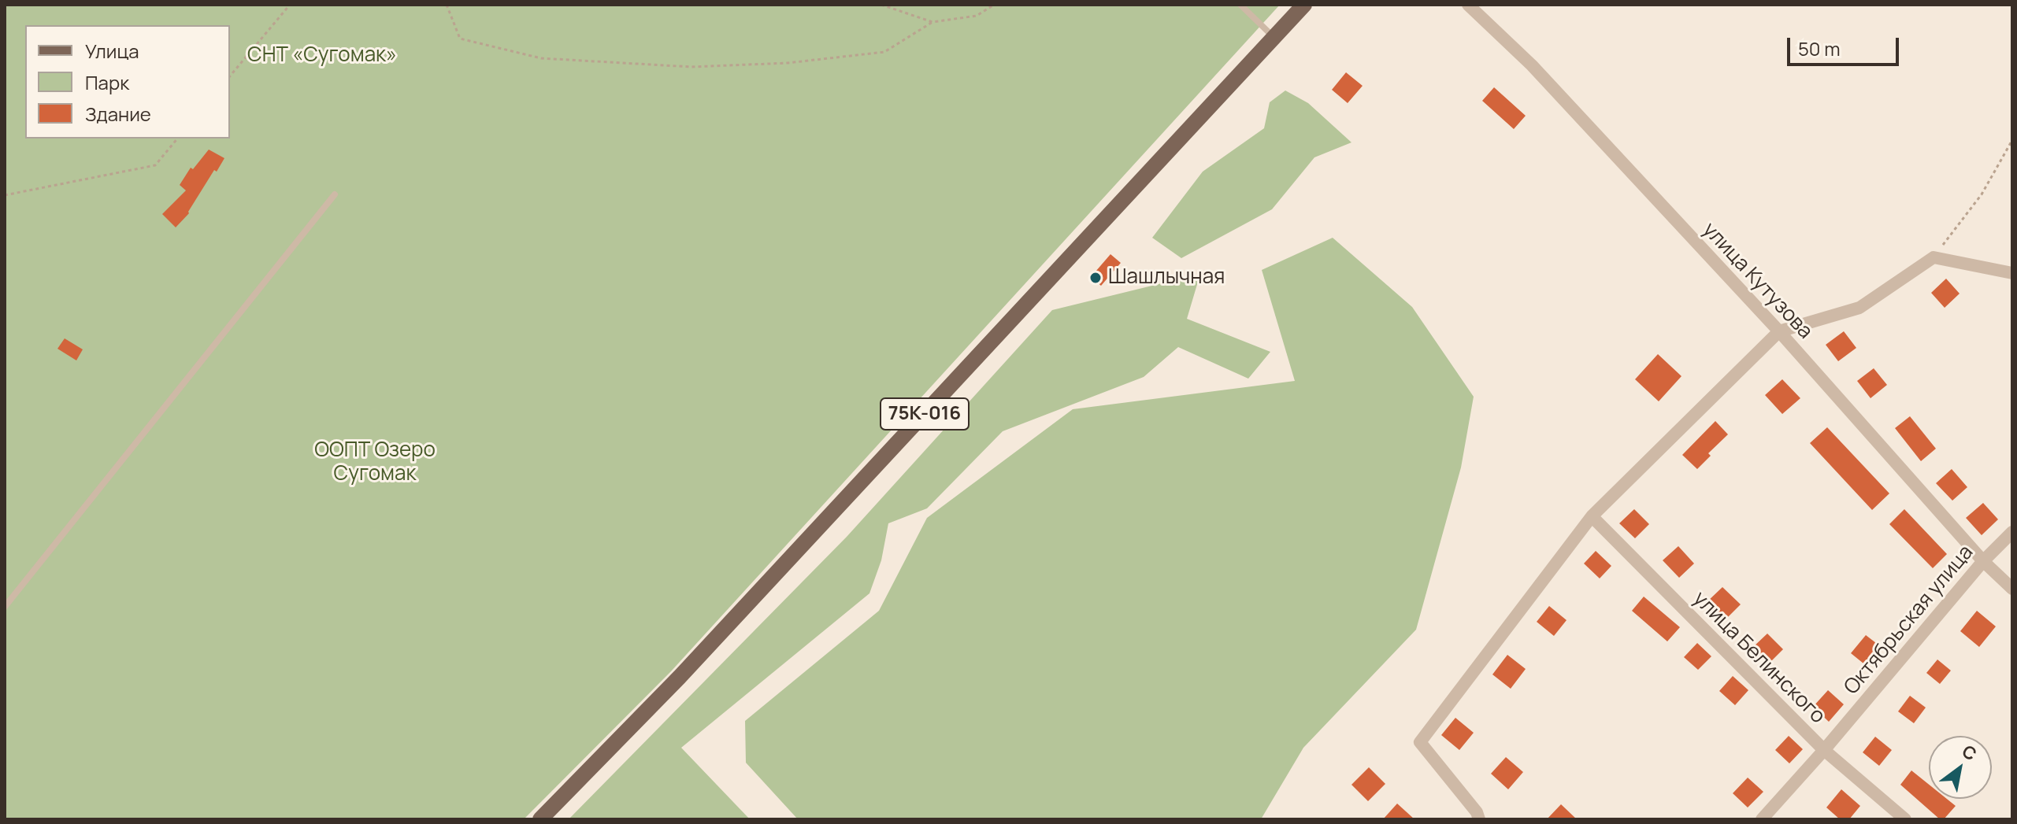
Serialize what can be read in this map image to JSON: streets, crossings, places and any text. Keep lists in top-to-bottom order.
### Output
{
  "streets": {
    "main road": ["75К-016"],
    "street": ["улица Кутузова", "Октябрьская улица", "улица Белинского"]
  },
  "crossings": [
    ["улица Кутузова", "Октябрьская улица"],
    ["Октябрьская улица", "улица Белинского"]
  ],
  "parks": ["СНТ «Сугомак»", "ООПТ Озеро Сугомак"],
  "places": ["Шашлычная"],
  "legend": ["Улица", "Парк", "Здание"],
  "scale_bar": "50 m",
  "north": "top right"
}
